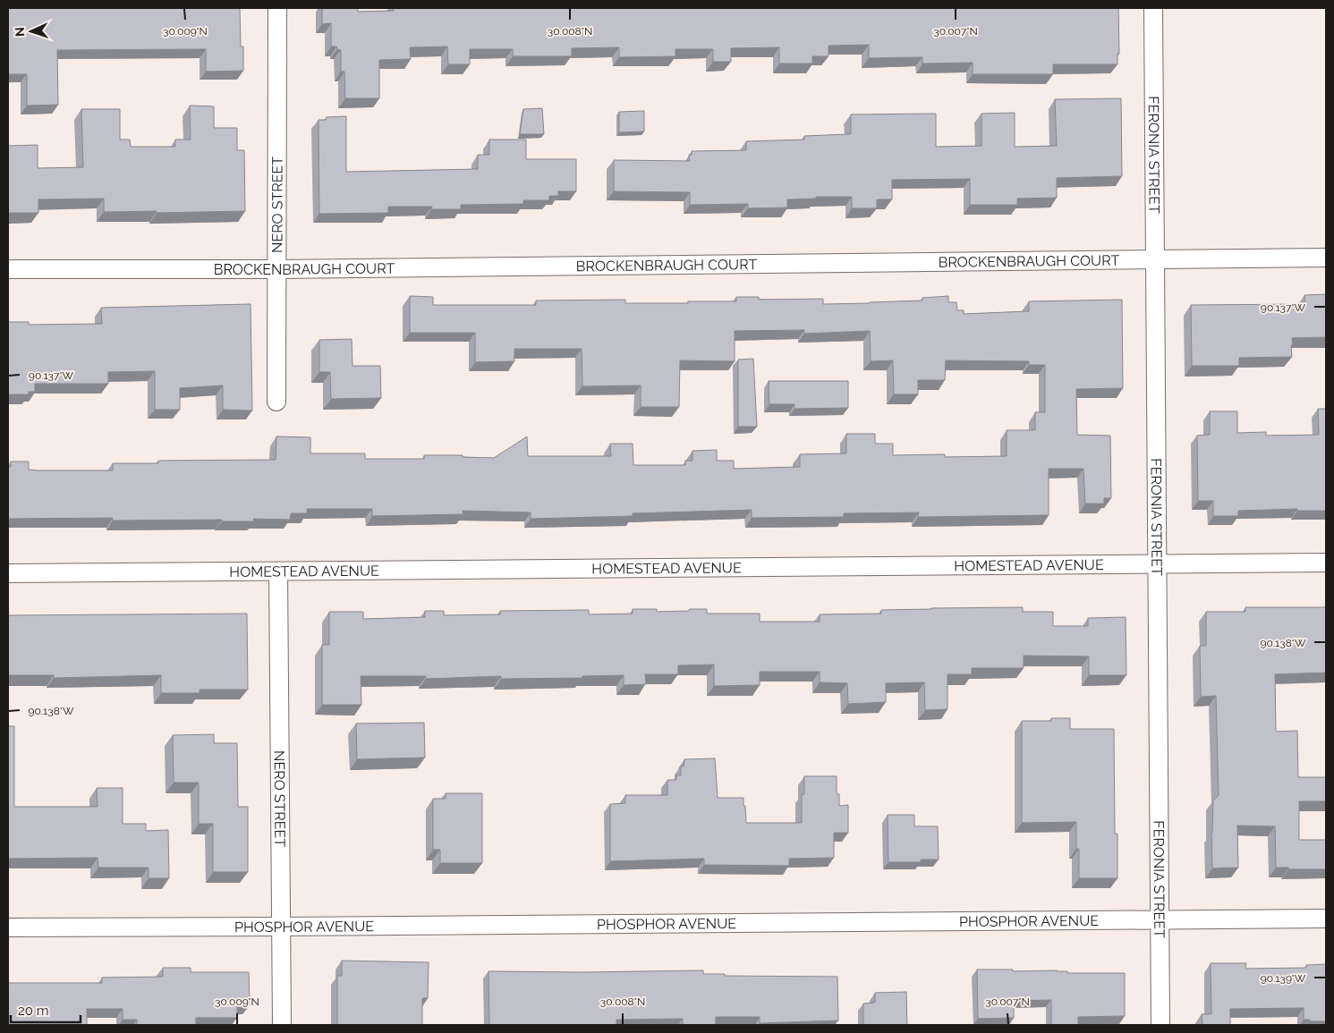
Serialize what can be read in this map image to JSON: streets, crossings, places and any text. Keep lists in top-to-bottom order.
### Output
{
  "streets": {
    "street": [
      "FERONIA STREET",
      "NERO STREET",
      "BROCKENBRAUGH COURT",
      "HOMESTEAD AVENUE",
      "PHOSPHOR AVENUE"
    ]
  },
  "crossings": [
    ["FERONIA STREET", "BROCKENBRAUGH COURT"],
    ["FERONIA STREET", "HOMESTEAD AVENUE"],
    ["FERONIA STREET", "PHOSPHOR AVENUE"],
    ["NERO STREET", "BROCKENBRAUGH COURT"],
    ["NERO STREET", "HOMESTEAD AVENUE"],
    ["NERO STREET", "PHOSPHOR AVENUE"]
  ],
  "scale_bar": "20 m",
  "north": "left",
  "coordinates": [
    "30.009°N",
    "30.008°N",
    "30.007°N",
    "90.137°W",
    "90.138°W",
    "90.139°W"
  ]
}
